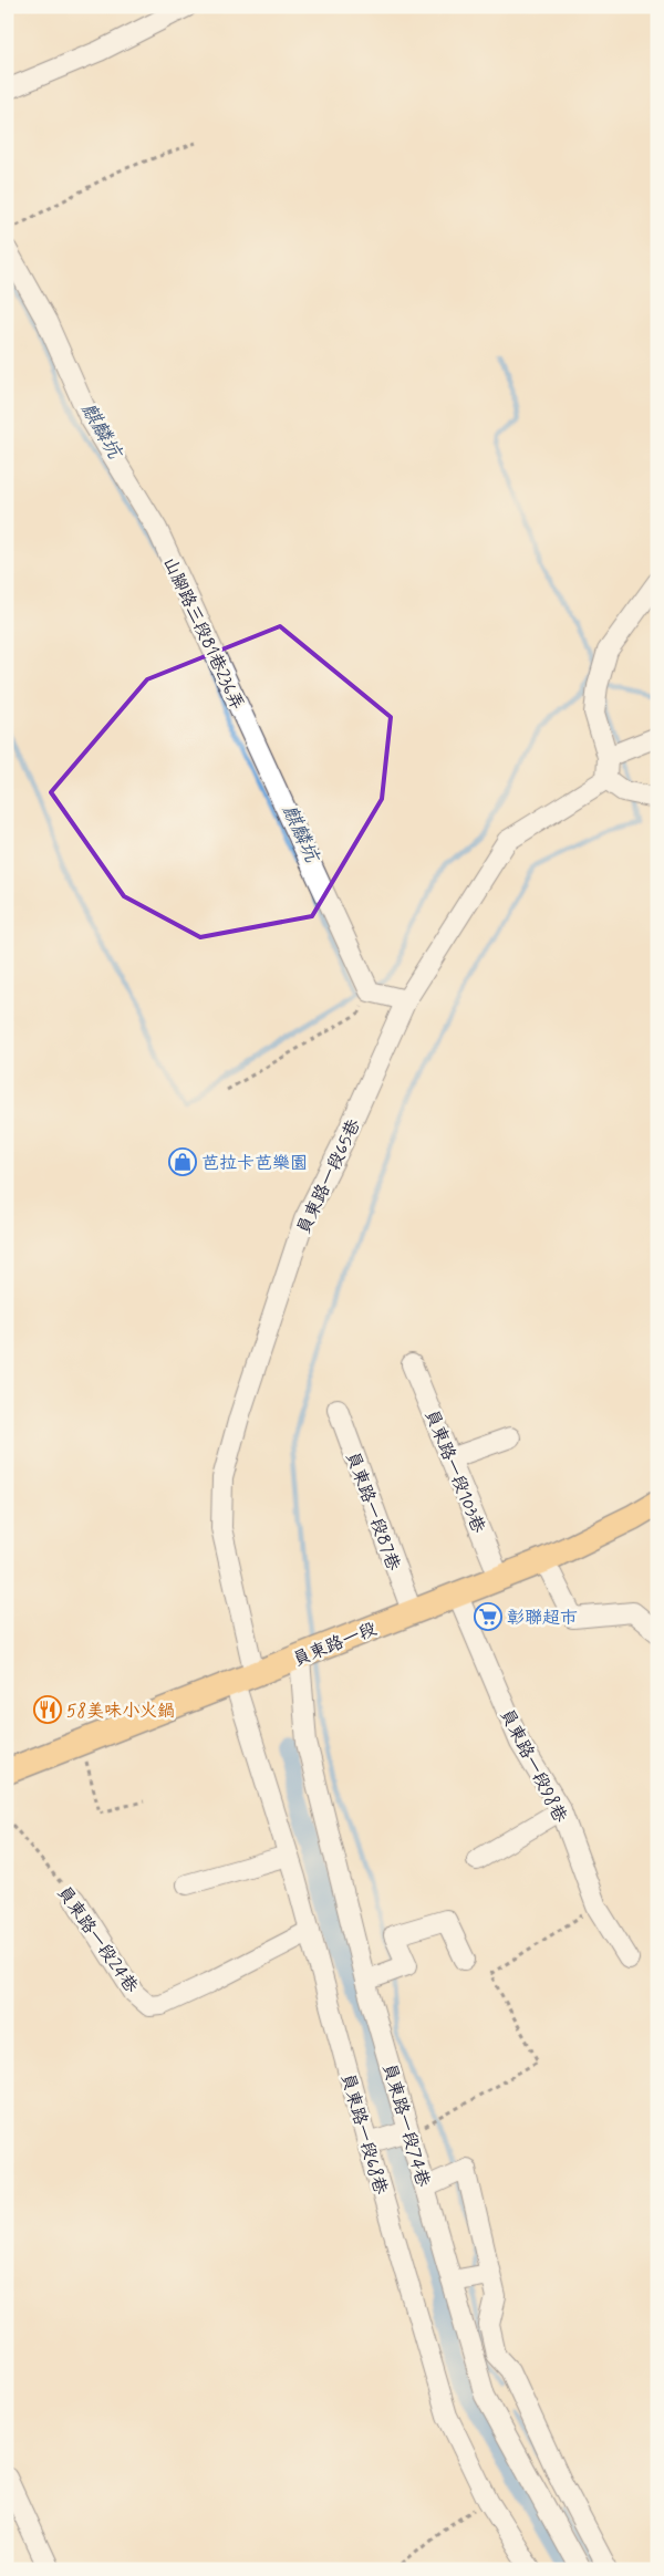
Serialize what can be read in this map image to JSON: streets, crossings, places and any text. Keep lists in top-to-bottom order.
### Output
{
  "streets": {
    "main road": ["員東路一段"],
    "street": [
      "山腳路三段81巷236弄",
      "員東路一段65巷",
      "員東路一段103巷",
      "員東路一段87巷",
      "員東路一段98巷",
      "員東路一段24巷",
      "員東路一段74巷",
      "員東路一段68巷"
    ]
  },
  "crossings": [
    ["員東路一段65巷", "員東路一段"],
    ["員東路一段65巷", "員東路一段68巷"],
    ["員東路一段103巷", "員東路一段"],
    ["員東路一段87巷", "員東路一段"],
    ["員東路一段", "員東路一段98巷"],
    ["員東路一段", "員東路一段74巷"],
    ["員東路一段", "員東路一段68巷"],
    ["員東路一段24巷", "員東路一段68巷"]
  ],
  "water": ["麒麟坑"],
  "places": {
    "shop": ["芭拉卡芭樂園"],
    "supermarket": ["彰聯超市"],
    "restaurant": ["58美味小火鍋"]
  }
}
